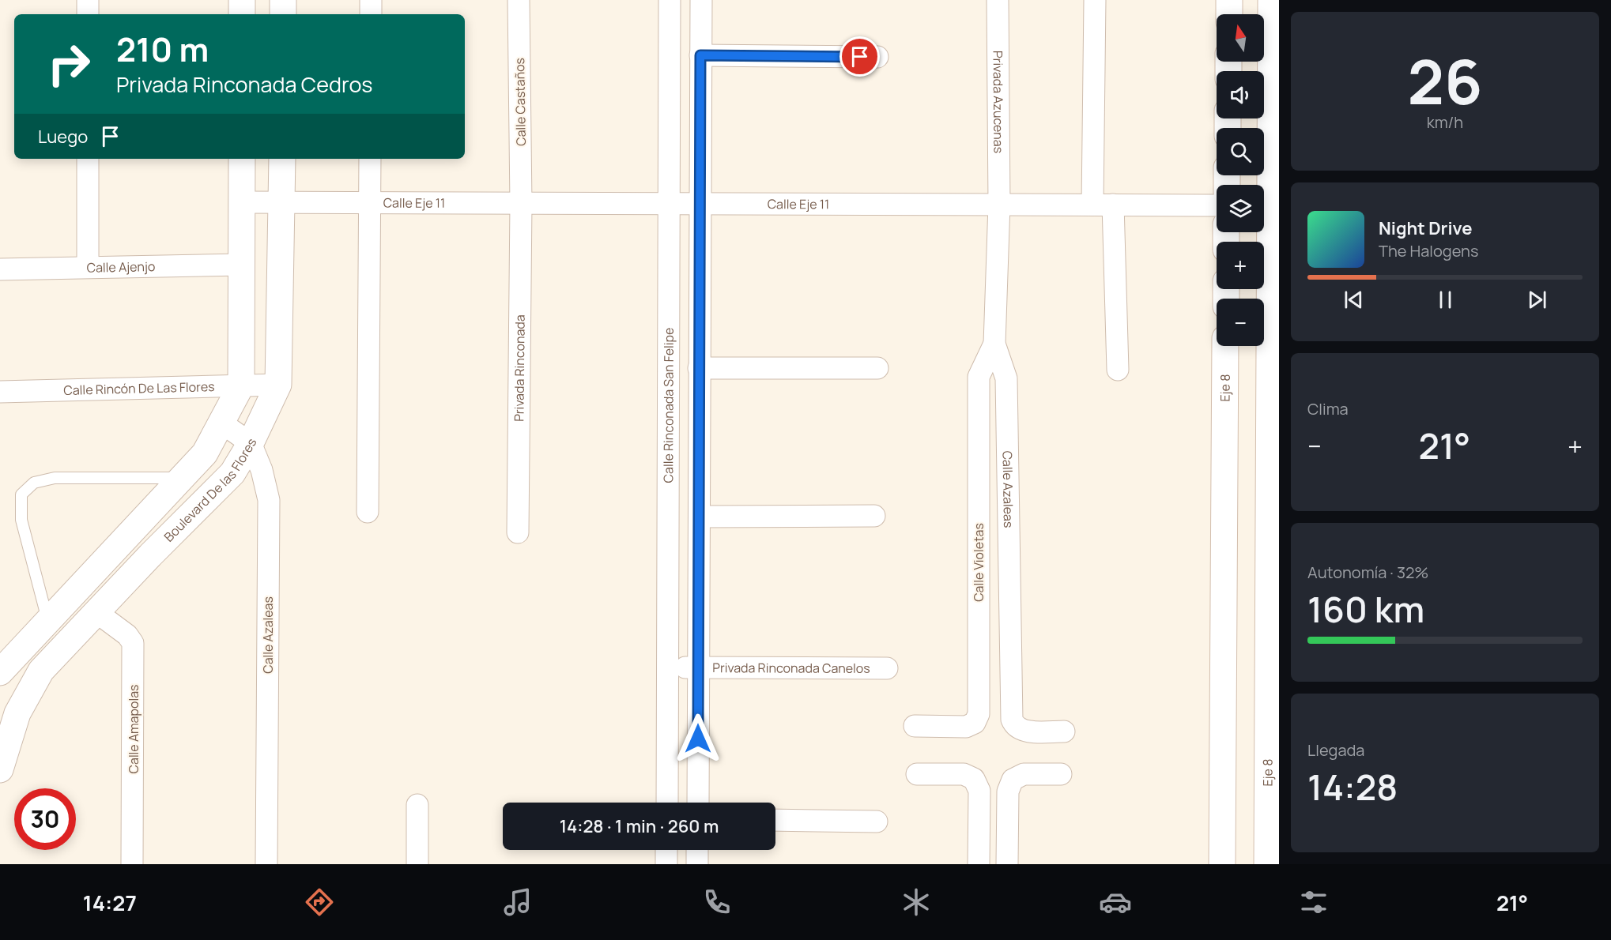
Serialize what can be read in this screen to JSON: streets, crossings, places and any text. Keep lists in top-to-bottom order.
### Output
{
  "streets": {
    "main road": ["Eje 8", "Boulevard De las Flores"],
    "street": [
      "Calle Castaños",
      "Privada Azucenas",
      "Calle Eje 11",
      "Calle Ajenjo",
      "Privada Rinconada",
      "Calle Rincón De Las Flores",
      "Calle Rinconada San Felipe",
      "Calle Azaleas",
      "Calle Violetas",
      "Privada Rinconada Canelos",
      "Calle Amapolas"
    ]
  },
  "crossings": [
    ["Calle Castaños", "Calle Eje 11"],
    ["Calle Castaños", "Privada Rinconada"],
    ["Privada Azucenas", "Calle Eje 11"],
    ["Privada Azucenas", "Calle Azaleas"],
    ["Calle Eje 11", "Privada Rinconada"],
    ["Calle Eje 11", "Calle Rinconada San Felipe"],
    ["Calle Eje 11", "Boulevard De las Flores"],
    ["Calle Eje 11", "Calle Azaleas"],
    ["Calle Ajenjo", "Boulevard De las Flores"],
    ["Calle Rincón De Las Flores", "Boulevard De las Flores"],
    ["Calle Rinconada San Felipe", "Privada Rinconada Canelos"],
    ["Boulevard De las Flores", "Calle Azaleas"],
    ["Boulevard De las Flores", "Calle Amapolas"],
    ["Calle Azaleas", "Calle Violetas"]
  ],
  "north": "top",
  "page": {
    "tile": [
      ["26", "km/h"],
      "Clima",
      ["Autonomía · 32%", "160 km"],
      ["Llegada", "14:28"]
    ],
    "map_buttons": ["+", "−"],
    "turn": ["210 m", "Privada Rinconada Cedros"],
    "then": "Luego",
    "song": ["Night Drive", "The Halogens"],
    "heat": ["−", "21°", "+"],
    "limit": "30",
    "trip": "14:28 · 1 min · 260 m",
    "tabs": ["14:27", "21°"]
  }
}
